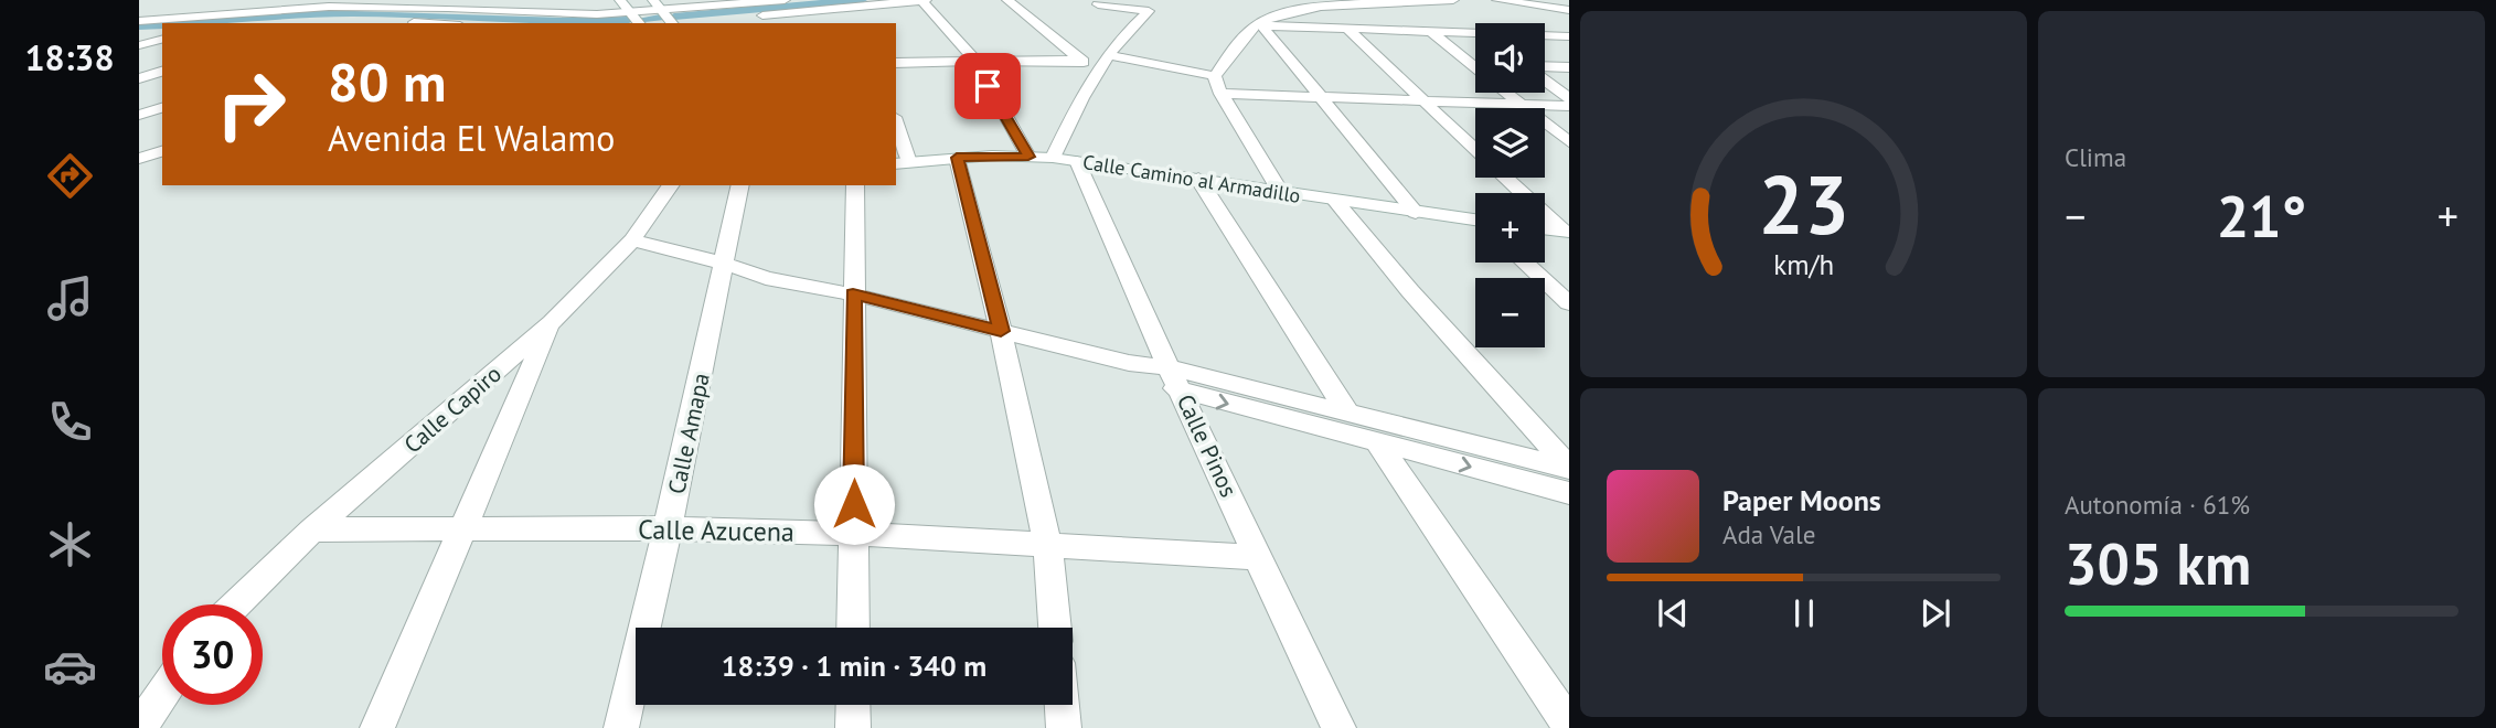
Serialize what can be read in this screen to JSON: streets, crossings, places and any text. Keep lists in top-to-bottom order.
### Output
{
  "streets": {
    "street": [
      "Calle Camino al Armadillo",
      "Calle Capiro",
      "Calle Amapa",
      "Calle Pinos",
      "Calle Azucena"
    ]
  },
  "crossings": [
    ["Calle Camino al Armadillo", "Calle Pinos"],
    ["Calle Capiro", "Calle Azucena"],
    ["Calle Amapa", "Calle Azucena"],
    ["Calle Pinos", "Calle Azucena"]
  ],
  "page": {
    "tabs": "18:38",
    "tile": [
      "Clima",
      ["Autonomía · 61%", "305 km"]
    ],
    "map_buttons": ["+", "−"],
    "turn": ["80 m", "Avenida El Walamo"],
    "heat": ["−", "21°", "+"],
    "song": ["Paper Moons", "Ada Vale"],
    "limit": "30",
    "trip": "18:39 · 1 min · 340 m",
    "gauge": ["23", "km/h"]
  }
}
